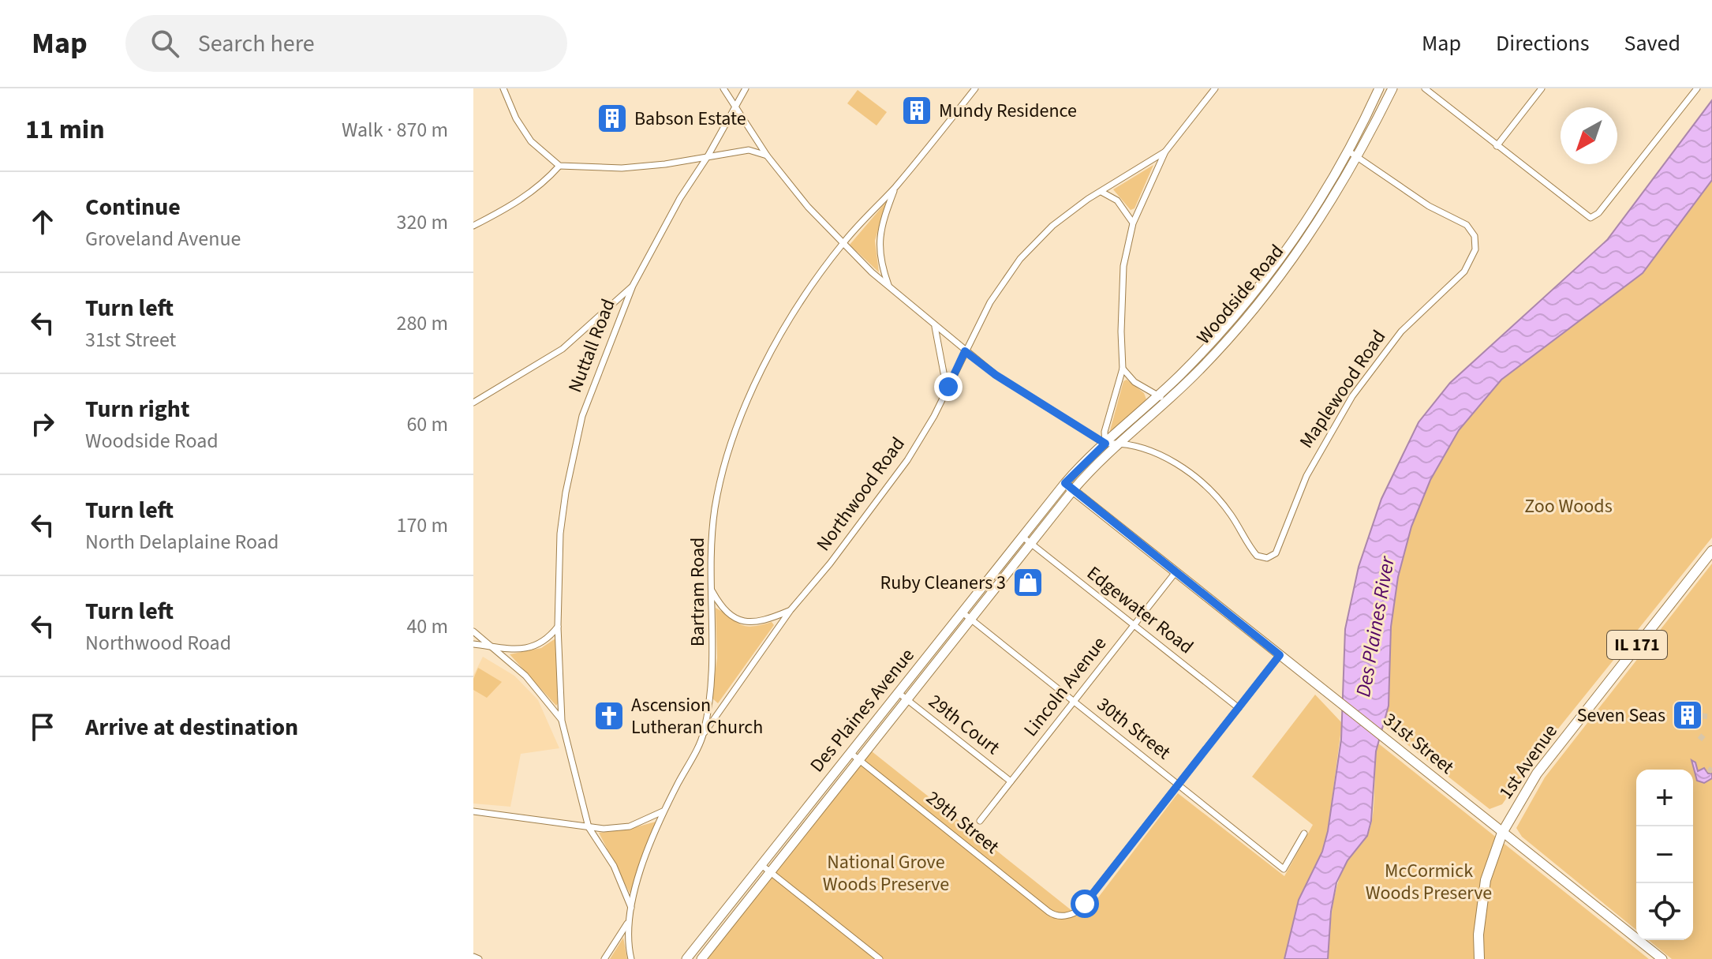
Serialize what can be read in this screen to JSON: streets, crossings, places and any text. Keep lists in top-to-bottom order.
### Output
{
  "streets": {
    "main road": ["IL 171", "1st Avenue"],
    "street": [
      "Woodside Road",
      "Nuttall Road",
      "Maplewood Road",
      "Northwood Road",
      "Bartram Road",
      "Edgewater Road",
      "Lincoln Avenue",
      "Des Plaines Avenue",
      "29th Court",
      "30th Street",
      "31st Street",
      "29th Street"
    ]
  },
  "crossings": [
    ["Woodside Road", "Maplewood Road"],
    ["Woodside Road", "Des Plaines Avenue"],
    ["Woodside Road", "31st Street"],
    ["Nuttall Road", "Bartram Road"],
    ["Northwood Road", "Bartram Road"],
    ["Edgewater Road", "Lincoln Avenue"],
    ["Edgewater Road", "Des Plaines Avenue"],
    ["Lincoln Avenue", "29th Court"],
    ["Lincoln Avenue", "30th Street"],
    ["Lincoln Avenue", "31st Street"],
    ["Des Plaines Avenue", "29th Court"],
    ["Des Plaines Avenue", "30th Street"],
    ["Des Plaines Avenue", "31st Street"],
    ["Des Plaines Avenue", "29th Street"],
    ["30th Street", "29th Street"],
    ["31st Street", "1st Avenue"]
  ],
  "water": ["Des Plaines River"],
  "parks": ["Zoo Woods", "National Grove Woods Preserve", "McCormick Woods Preserve"],
  "places": {
    "building": ["Mundy Residence", "Babson Estate", "Seven Seas"],
    "shop": ["Ruby Cleaners 3"],
    "church": ["Ascension Lutheran Church"]
  },
  "north": "bottom left",
  "page": {
    "header": "Map",
    "search": "Search here",
    "nav": ["Map", "Directions", "Saved"],
    "heading": ["11 min", "Walk · 870 m"],
    "list": [
      ["Continue", "Groveland Avenue", "320 m"],
      ["Turn left", "31st Street", "280 m"],
      ["Turn right", "Woodside Road", "60 m"],
      ["Turn left", "North Delaplaine Road", "170 m"],
      ["Turn left", "Northwood Road", "40 m"],
      "Arrive at destination"
    ],
    "map_buttons": ["+", "−"]
  }
}
